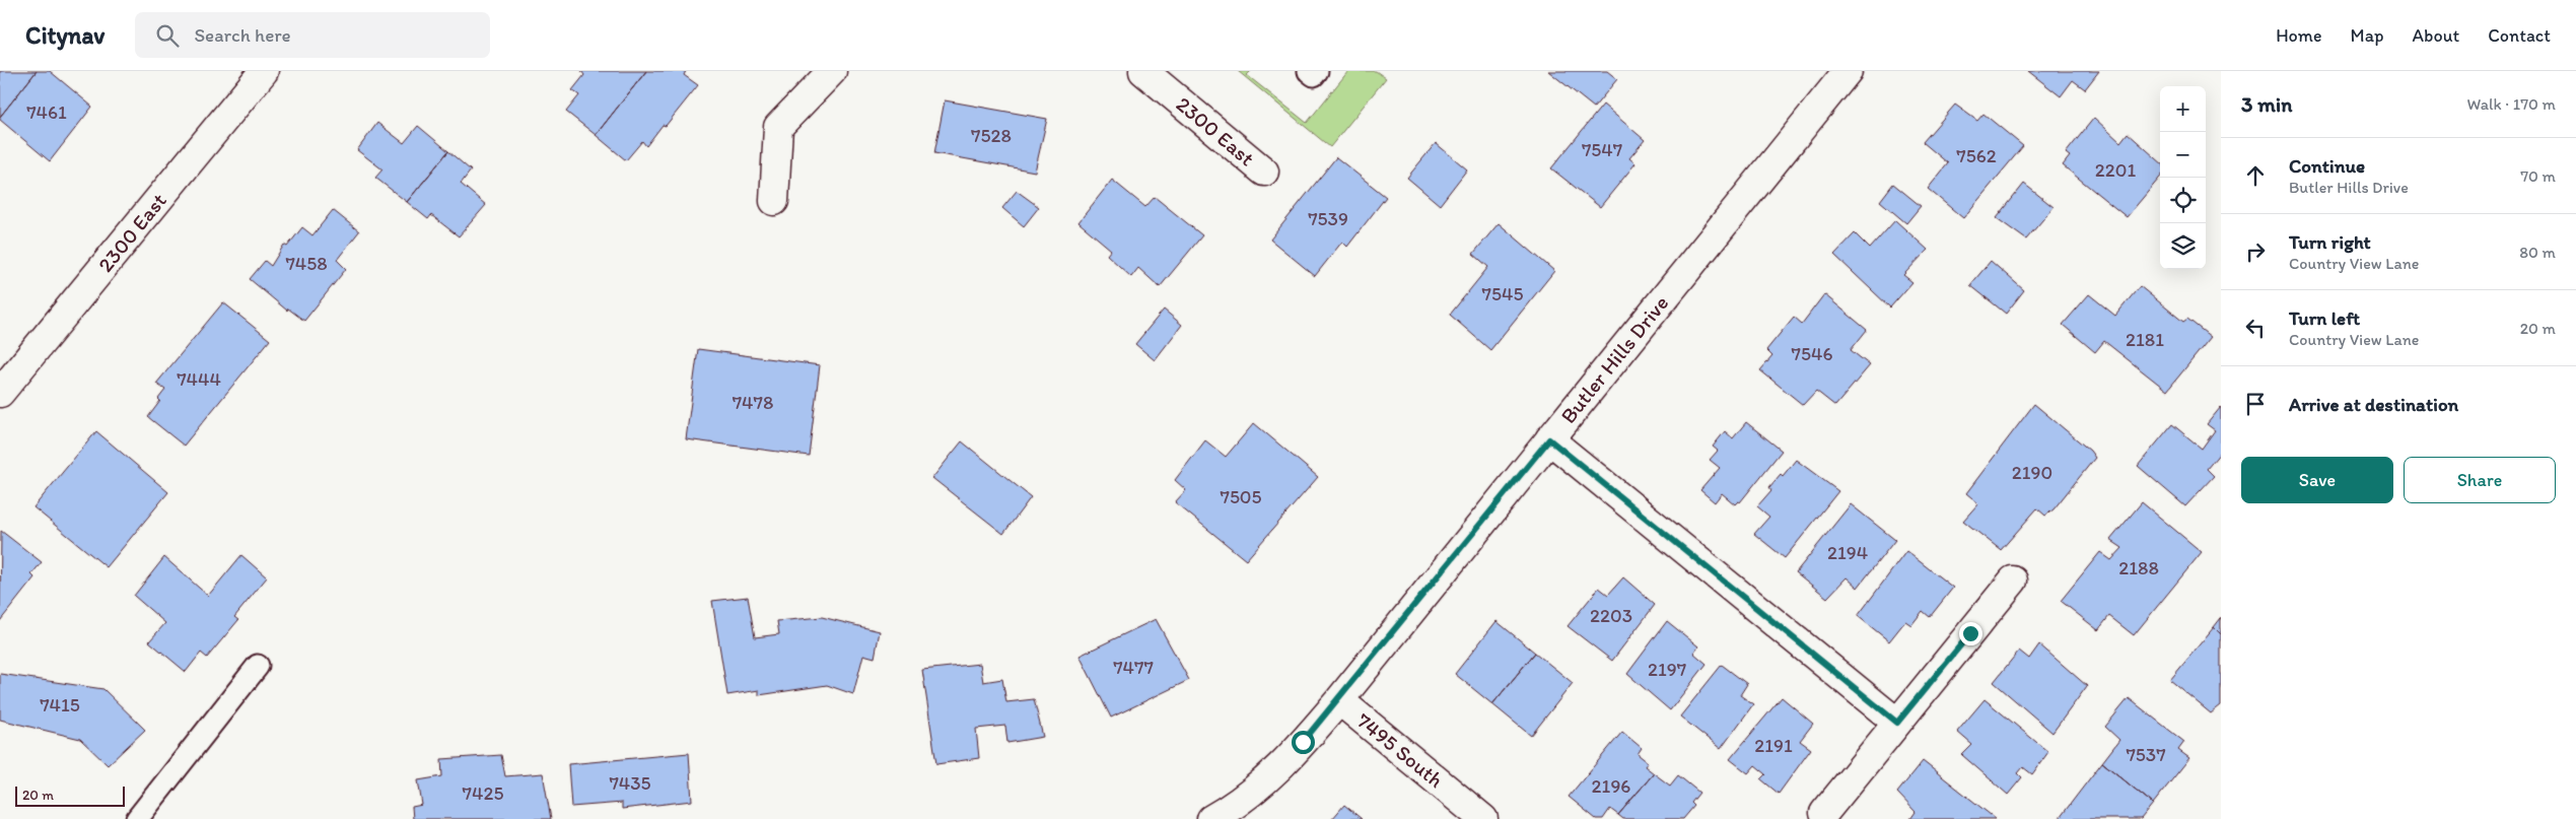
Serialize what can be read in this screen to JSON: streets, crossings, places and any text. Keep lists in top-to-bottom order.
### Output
{
  "streets": {
    "street": ["2300 East", "Butler Hills Drive", "7495 South"]
  },
  "crossings": [
    ["Butler Hills Drive", "7495 South"]
  ],
  "house_numbers": [
    "7461",
    "7528",
    "7547",
    "7562",
    "2201",
    "7539",
    "7458",
    "7545",
    "2181",
    "7546",
    "7444",
    "7478",
    "2190",
    "7505",
    "2194",
    "2188",
    "2203",
    "7477",
    "2197",
    "7415",
    "2191",
    "7537",
    "7435",
    "2196",
    "7425"
  ],
  "scale_bar": "20 m",
  "page": {
    "header": "Citynav",
    "search": "Search here",
    "nav": [
      "Home",
      "Map",
      "About",
      "Contact"
    ],
    "heading": ["3 min", "Walk · 170 m"],
    "map_buttons": ["+", "−"],
    "list": [
      ["Continue", "Butler Hills Drive", "70 m"],
      ["Turn right", "Country View Lane", "80 m"],
      ["Turn left", "Country View Lane", "20 m"],
      "Arrive at destination"
    ],
    "buttons": ["Save", "Share"],
    "scale": "20 m"
  }
}
